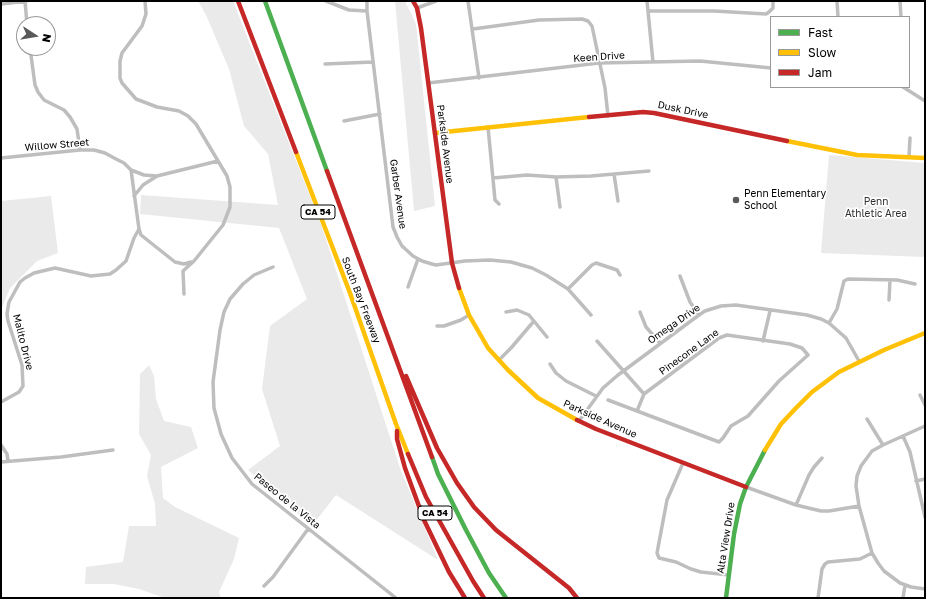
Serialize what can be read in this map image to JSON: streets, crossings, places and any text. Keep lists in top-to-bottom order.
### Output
{
  "streets": {
    "main road": [
      "Dusk Drive",
      "Parkside Avenue",
      "CA 54",
      "South Bay Freeway",
      "Alta View Drive"
    ],
    "street": [
      "Keen Drive",
      "Willow Street",
      "Garber Avenue",
      "Omega Drive",
      "Malito Drive",
      "Pinecone Lane",
      "Paseo de la Vista"
    ]
  },
  "crossings": [
    ["Keen Drive", "Parkside Avenue"],
    ["Dusk Drive", "Parkside Avenue"],
    ["Parkside Avenue", "Garber Avenue"],
    ["Parkside Avenue", "Omega Drive"],
    ["Parkside Avenue", "Alta View Drive"],
    ["Willow Street", "Malito Drive"],
    ["Omega Drive", "Alta View Drive"]
  ],
  "parks": ["Penn Athletic Area"],
  "places": ["Penn Elementary School"],
  "legend": ["Fast", "Slow", "Jam"],
  "north": "right"
}
